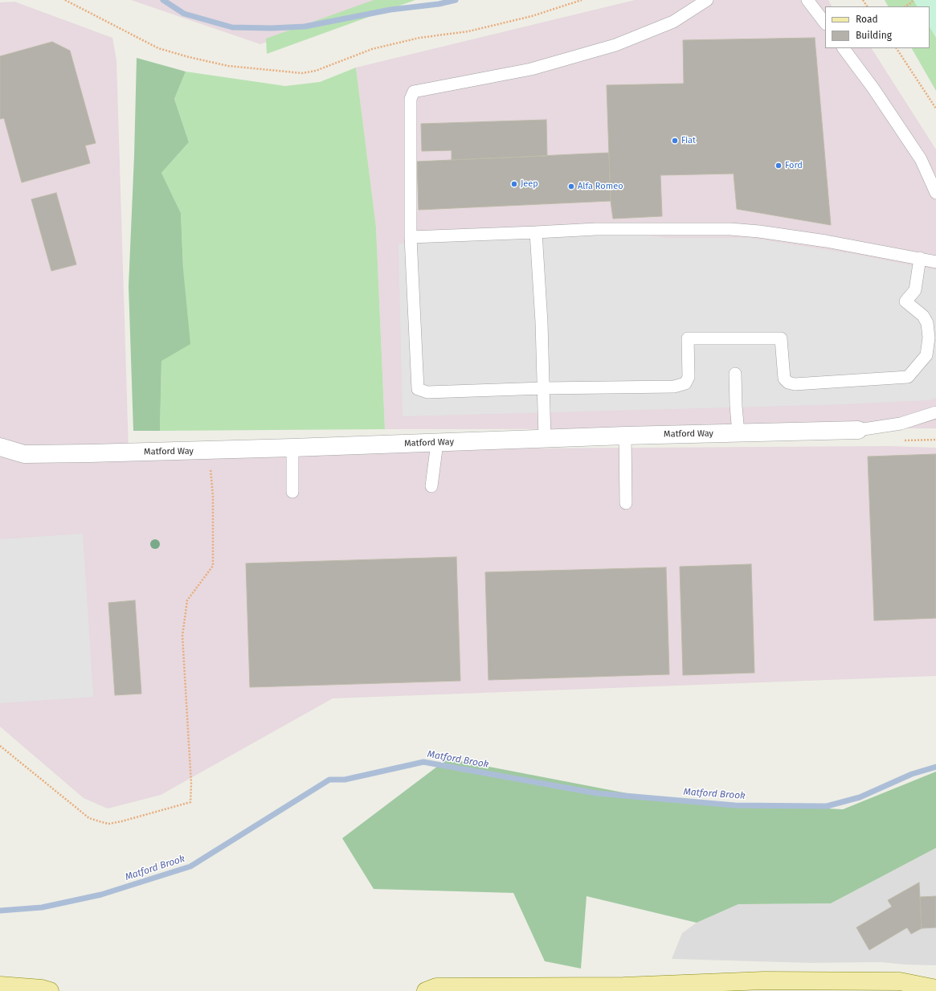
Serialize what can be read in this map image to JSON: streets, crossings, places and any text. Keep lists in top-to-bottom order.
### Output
{
  "streets": {
    "street": ["Matford Way"]
  },
  "water": ["Matford Brook"],
  "places": [
    "Fiat",
    "Ford",
    "Jeep",
    "Alfa Romeo"
  ],
  "legend": ["Road", "Building"]
}
